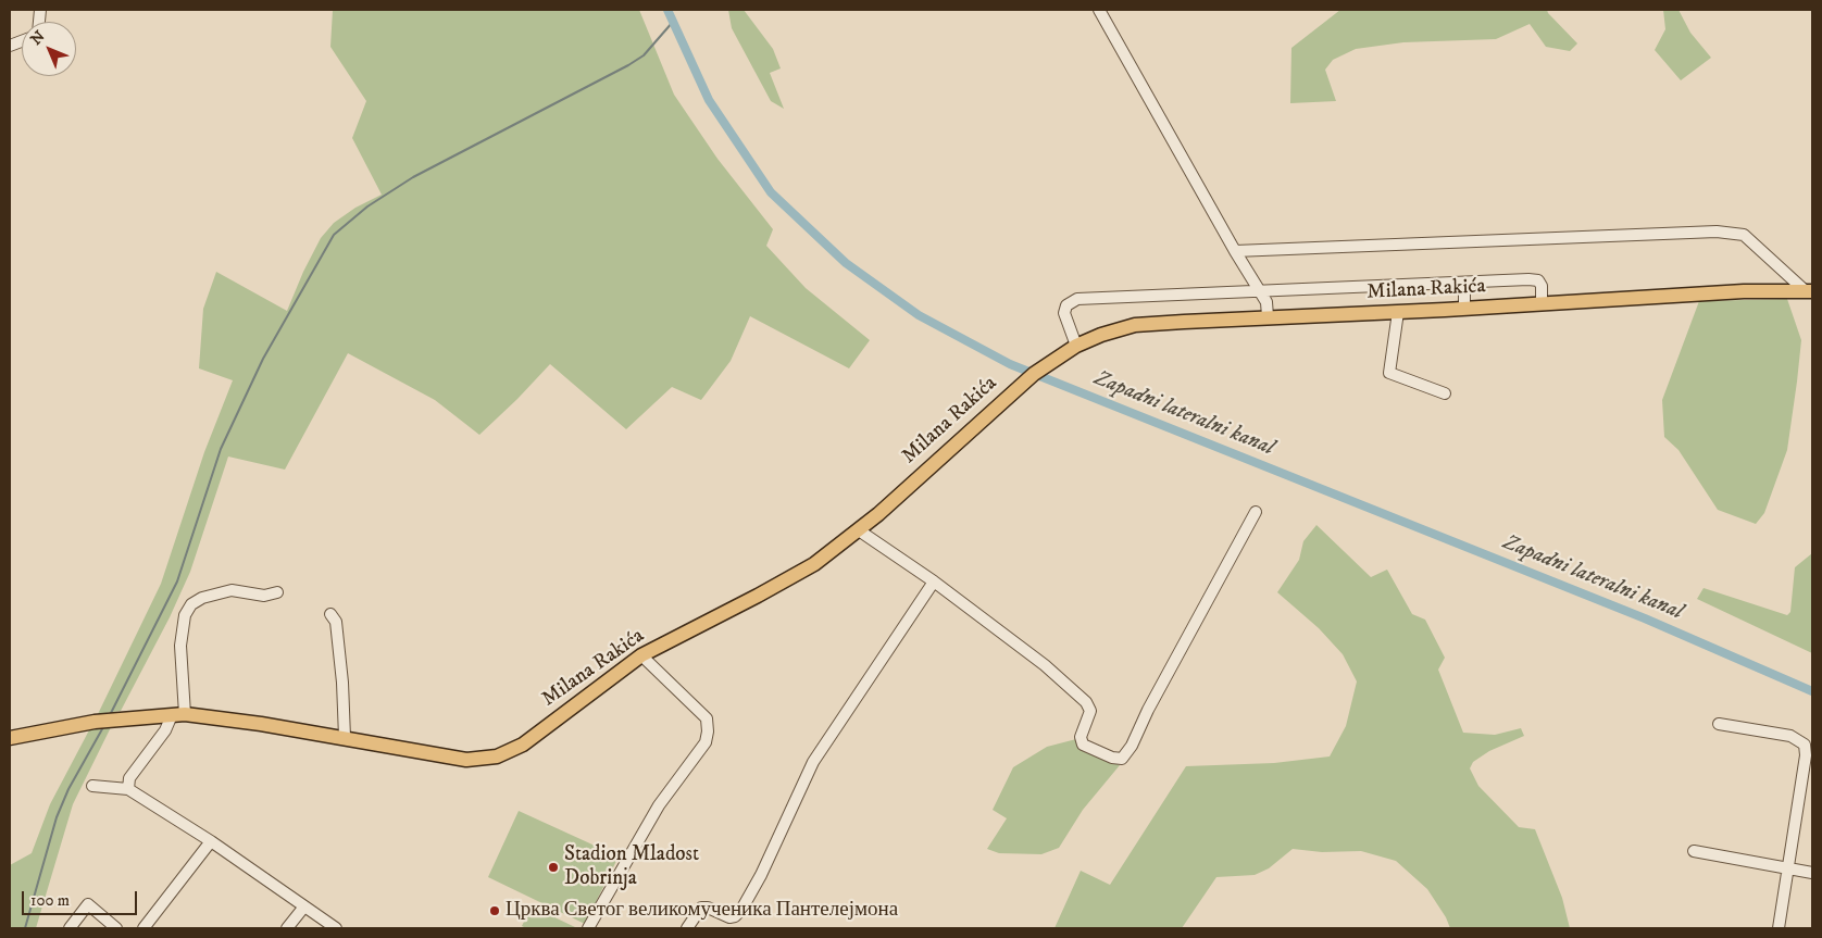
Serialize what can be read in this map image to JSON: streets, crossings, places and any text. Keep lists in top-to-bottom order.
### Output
{
  "streets": {
    "main road": ["Milana Rakića"]
  },
  "water": ["Zapadni lateralni kanal"],
  "places": ["Stadion Mladost Dobrinja", "Црква Светог великомученика Пантелејмона"],
  "scale_bar": "100 m",
  "north": "top left"
}
